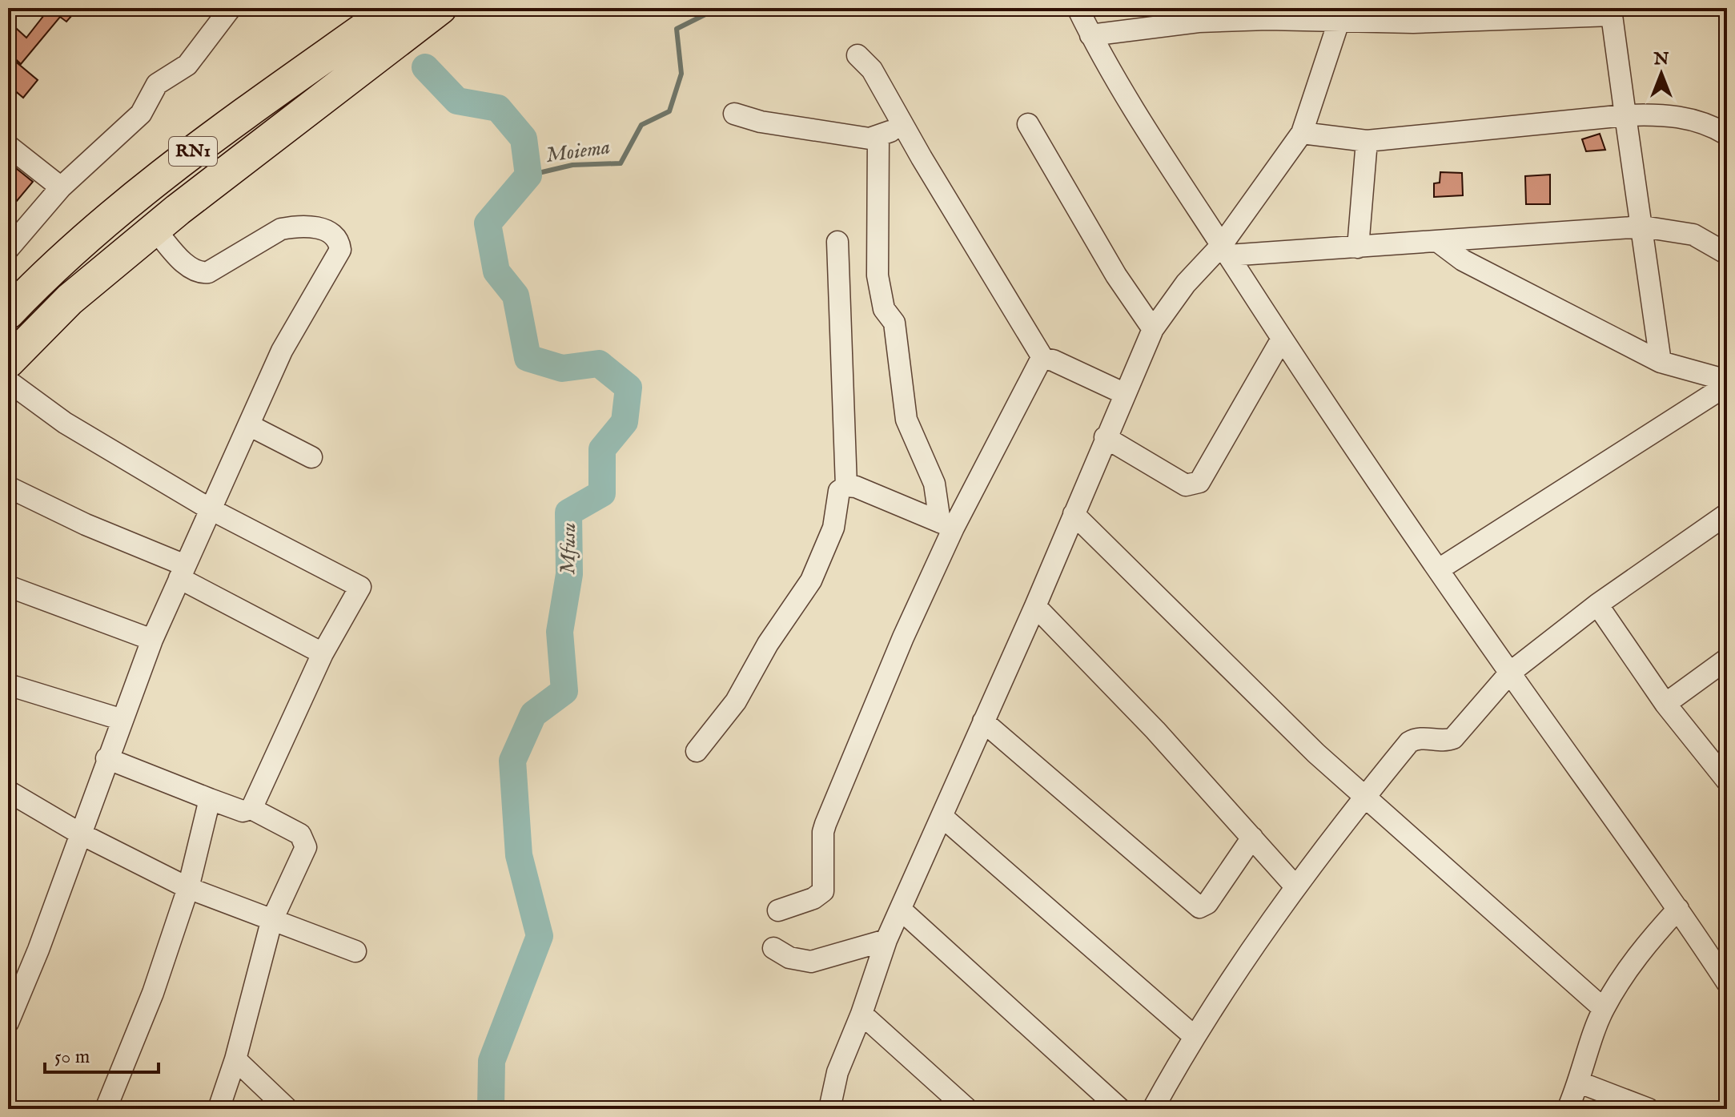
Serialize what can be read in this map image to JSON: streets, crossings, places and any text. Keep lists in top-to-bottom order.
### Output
{
  "streets": {
    "highway": ["RN1"]
  },
  "water": ["Moiema", "Mfusu"],
  "scale_bar": "50 m",
  "north": "top"
}
